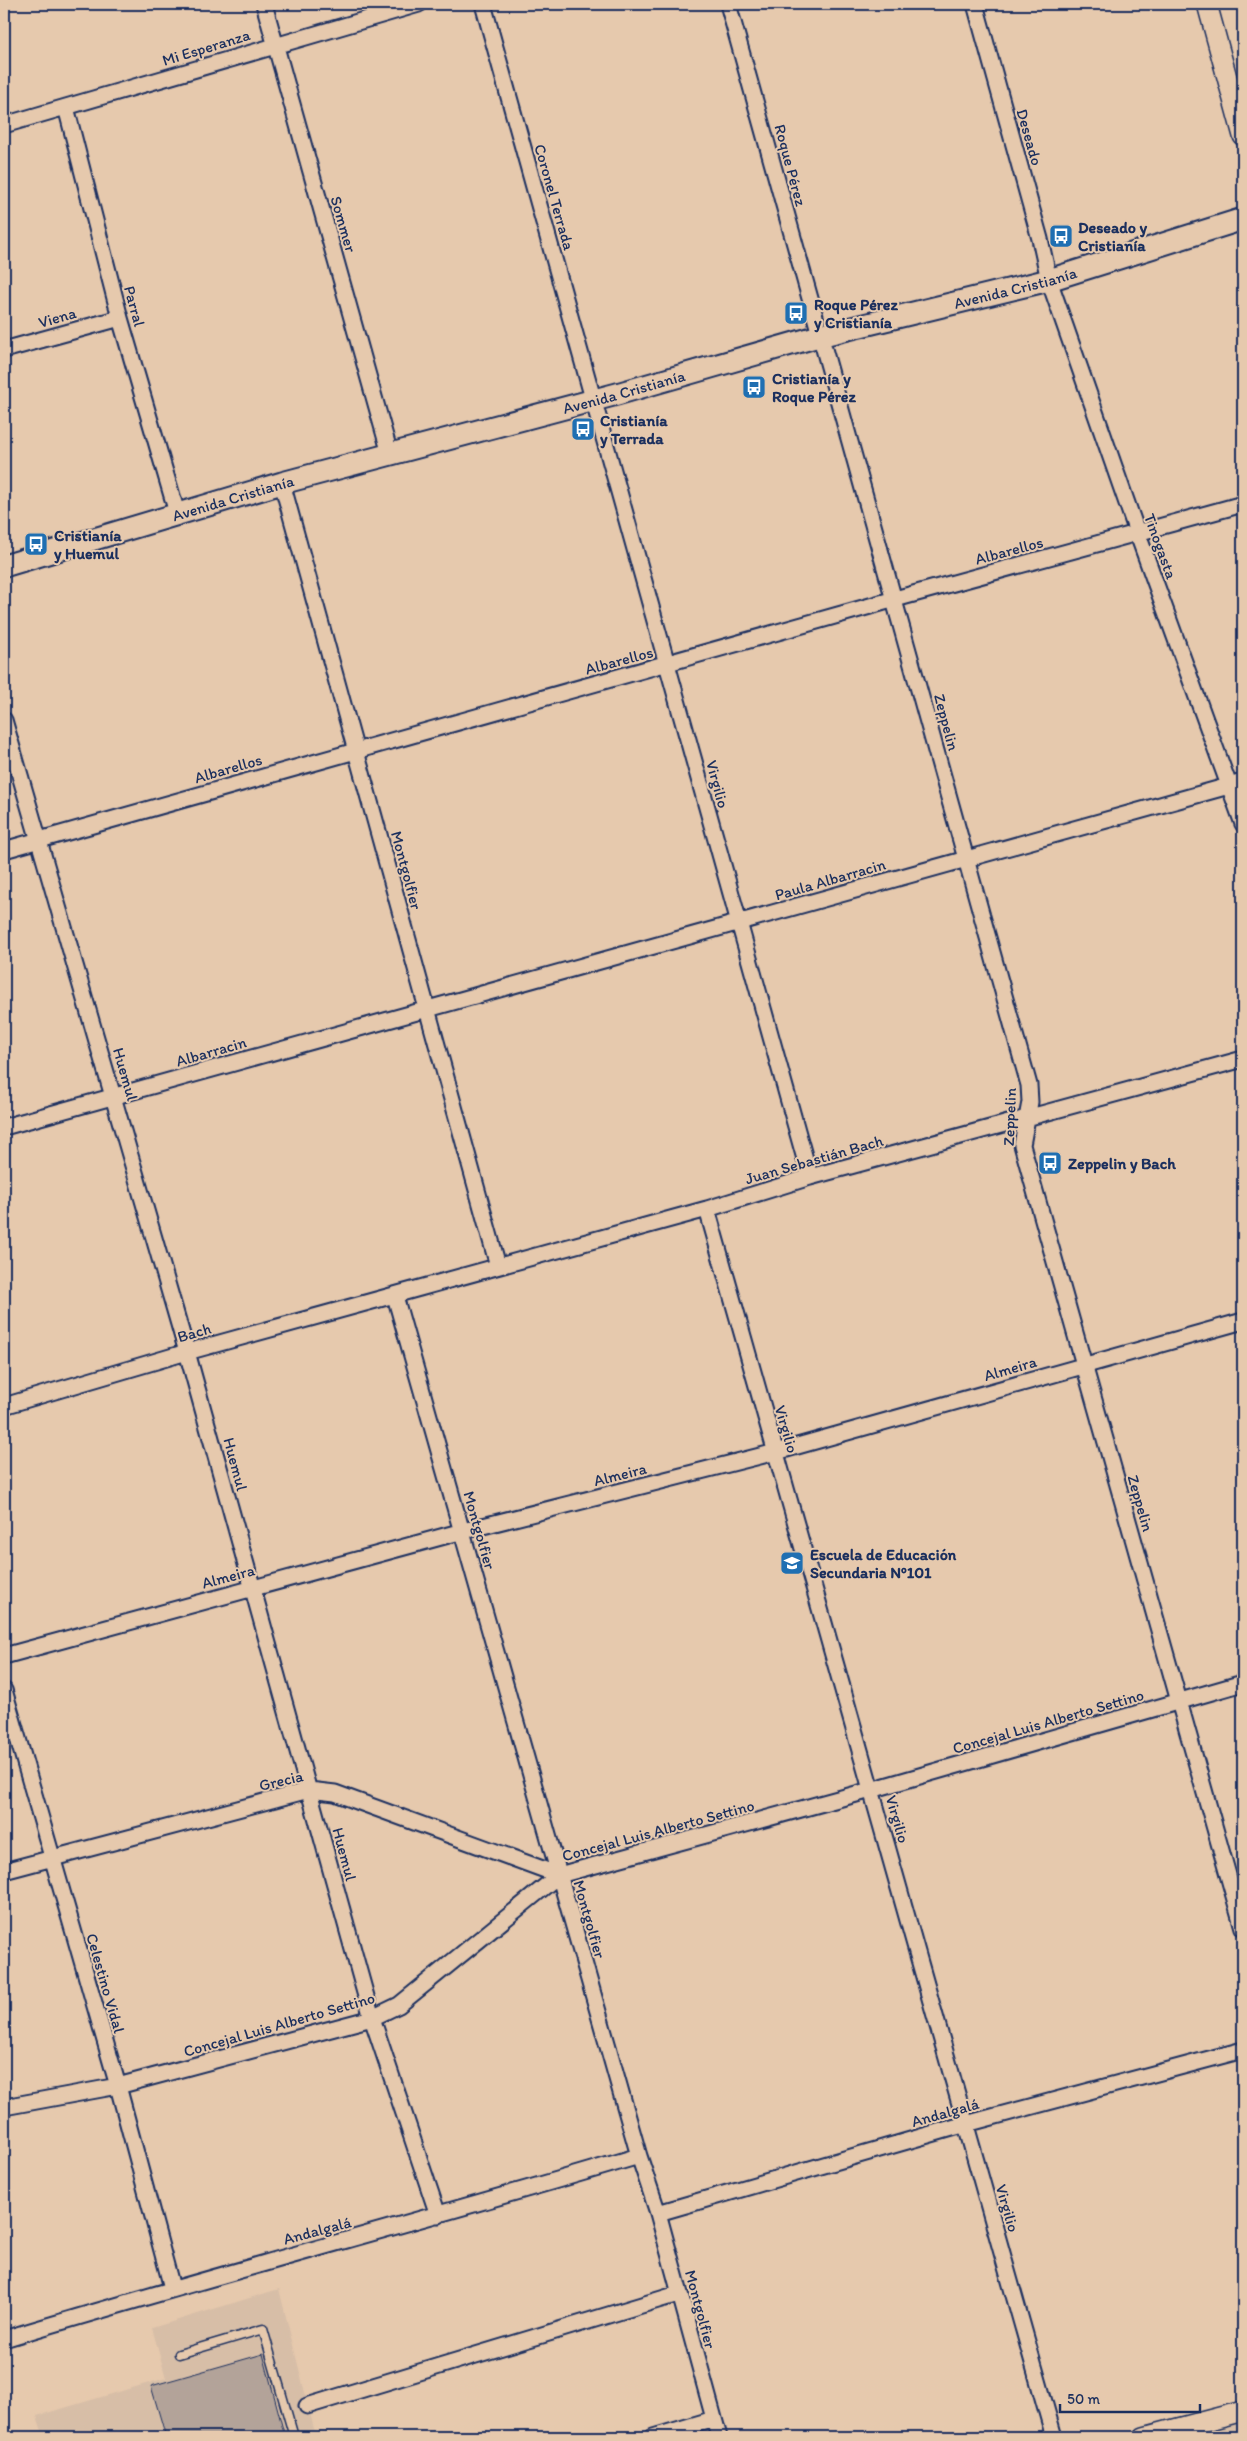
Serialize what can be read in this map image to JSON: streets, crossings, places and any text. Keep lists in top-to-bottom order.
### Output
{
  "streets": {
    "main road": ["Avenida Cristianía"],
    "street": [
      "Mi Esperanza",
      "Deseado",
      "Roque Pérez",
      "Coronel Terrada",
      "Sommer",
      "Parral",
      "Viena",
      "Tinogasta",
      "Albarellos",
      "Zeppelin",
      "Virgilio",
      "Montgolfier",
      "Paula Albarracin",
      "Albarracin",
      "Huemul",
      "Juan Sebastián Bach",
      "Bach",
      "Almeira",
      "Concejal Luis Alberto Settino",
      "Grecia",
      "Celestino Vidal",
      "Andalgalá"
    ]
  },
  "crossings": [
    ["Mi Esperanza", "Sommer"],
    ["Mi Esperanza", "Parral"],
    ["Deseado", "Avenida Cristianía"],
    ["Deseado", "Tinogasta"],
    ["Roque Pérez", "Avenida Cristianía"],
    ["Roque Pérez", "Zeppelin"],
    ["Coronel Terrada", "Avenida Cristianía"],
    ["Coronel Terrada", "Virgilio"],
    ["Sommer", "Avenida Cristianía"],
    ["Avenida Cristianía", "Parral"],
    ["Avenida Cristianía", "Tinogasta"],
    ["Avenida Cristianía", "Zeppelin"],
    ["Avenida Cristianía", "Virgilio"],
    ["Avenida Cristianía", "Montgolfier"],
    ["Parral", "Viena"],
    ["Tinogasta", "Albarellos"],
    ["Tinogasta", "Paula Albarracin"],
    ["Albarellos", "Zeppelin"],
    ["Albarellos", "Virgilio"],
    ["Albarellos", "Montgolfier"],
    ["Albarellos", "Huemul"],
    ["Zeppelin", "Paula Albarracin"],
    ["Zeppelin", "Juan Sebastián Bach"],
    ["Zeppelin", "Almeira"],
    ["Zeppelin", "Concejal Luis Alberto Settino"],
    ["Virgilio", "Paula Albarracin"],
    ["Virgilio", "Juan Sebastián Bach"],
    ["Virgilio", "Almeira"],
    ["Virgilio", "Concejal Luis Alberto Settino"],
    ["Virgilio", "Andalgalá"],
    ["Montgolfier", "Paula Albarracin"],
    ["Montgolfier", "Albarracin"],
    ["Montgolfier", "Juan Sebastián Bach"],
    ["Montgolfier", "Bach"],
    ["Montgolfier", "Almeira"],
    ["Montgolfier", "Concejal Luis Alberto Settino"],
    ["Montgolfier", "Grecia"],
    ["Montgolfier", "Andalgalá"],
    ["Paula Albarracin", "Albarracin"],
    ["Albarracin", "Huemul"],
    ["Huemul", "Bach"],
    ["Huemul", "Almeira"],
    ["Huemul", "Concejal Luis Alberto Settino"],
    ["Huemul", "Grecia"],
    ["Huemul", "Andalgalá"],
    ["Juan Sebastián Bach", "Bach"],
    ["Concejal Luis Alberto Settino", "Grecia"],
    ["Concejal Luis Alberto Settino", "Celestino Vidal"],
    ["Grecia", "Celestino Vidal"],
    ["Celestino Vidal", "Andalgalá"]
  ],
  "places": {
    "bus stop": [
      "Deseado y Cristianía",
      "Roque Pérez y Cristianía",
      "Cristianía y Roque Pérez",
      "Cristianía y Terrada",
      "Cristianía y Huemul",
      "Zeppelin y Bach"
    ],
    "school or university": ["Escuela de Educación Secundaria Nº101"]
  },
  "scale_bar": "50 m"
}
